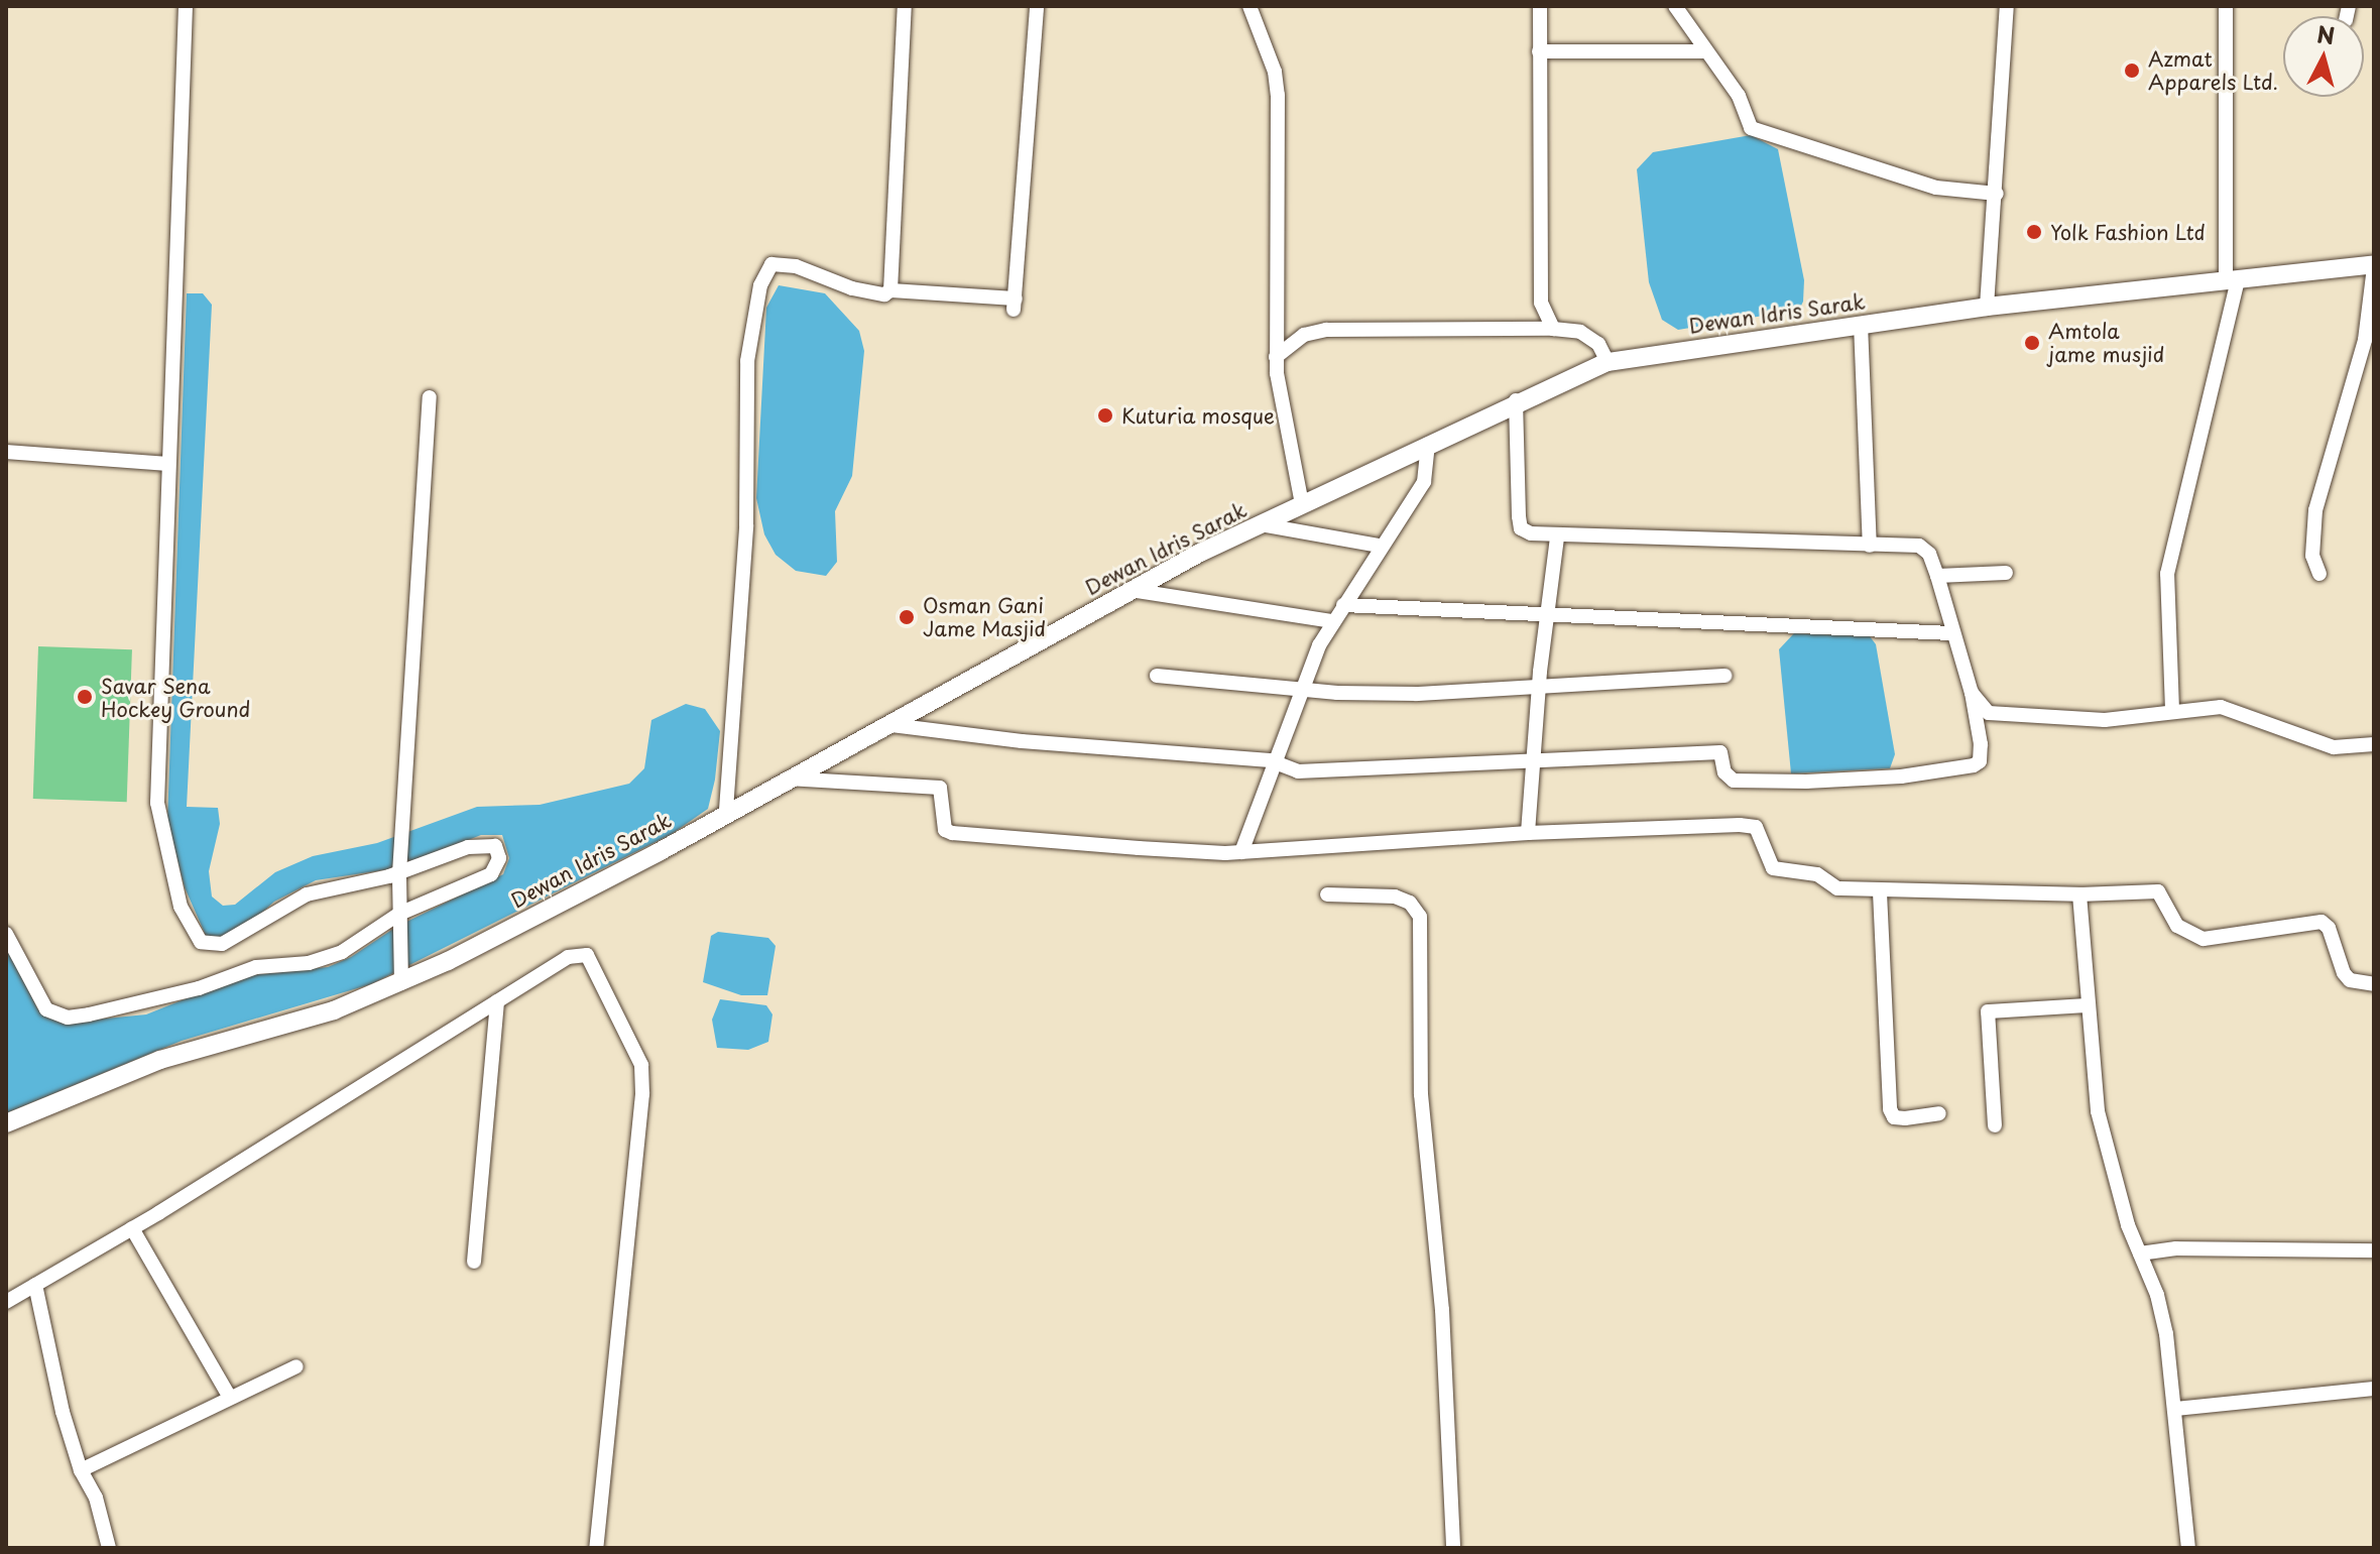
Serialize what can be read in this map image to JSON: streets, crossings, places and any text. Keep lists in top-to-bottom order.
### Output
{
  "streets": {
    "main road": ["Dewan Idris Sarak"]
  },
  "places": [
    "Azmat Apparels Ltd.",
    "Yolk Fashion Ltd",
    "Amtola jame musjid",
    "Kuturia mosque",
    "Osman Gani Jame Masjid",
    "Savar Sena Hockey Ground"
  ],
  "north": "top"
}
